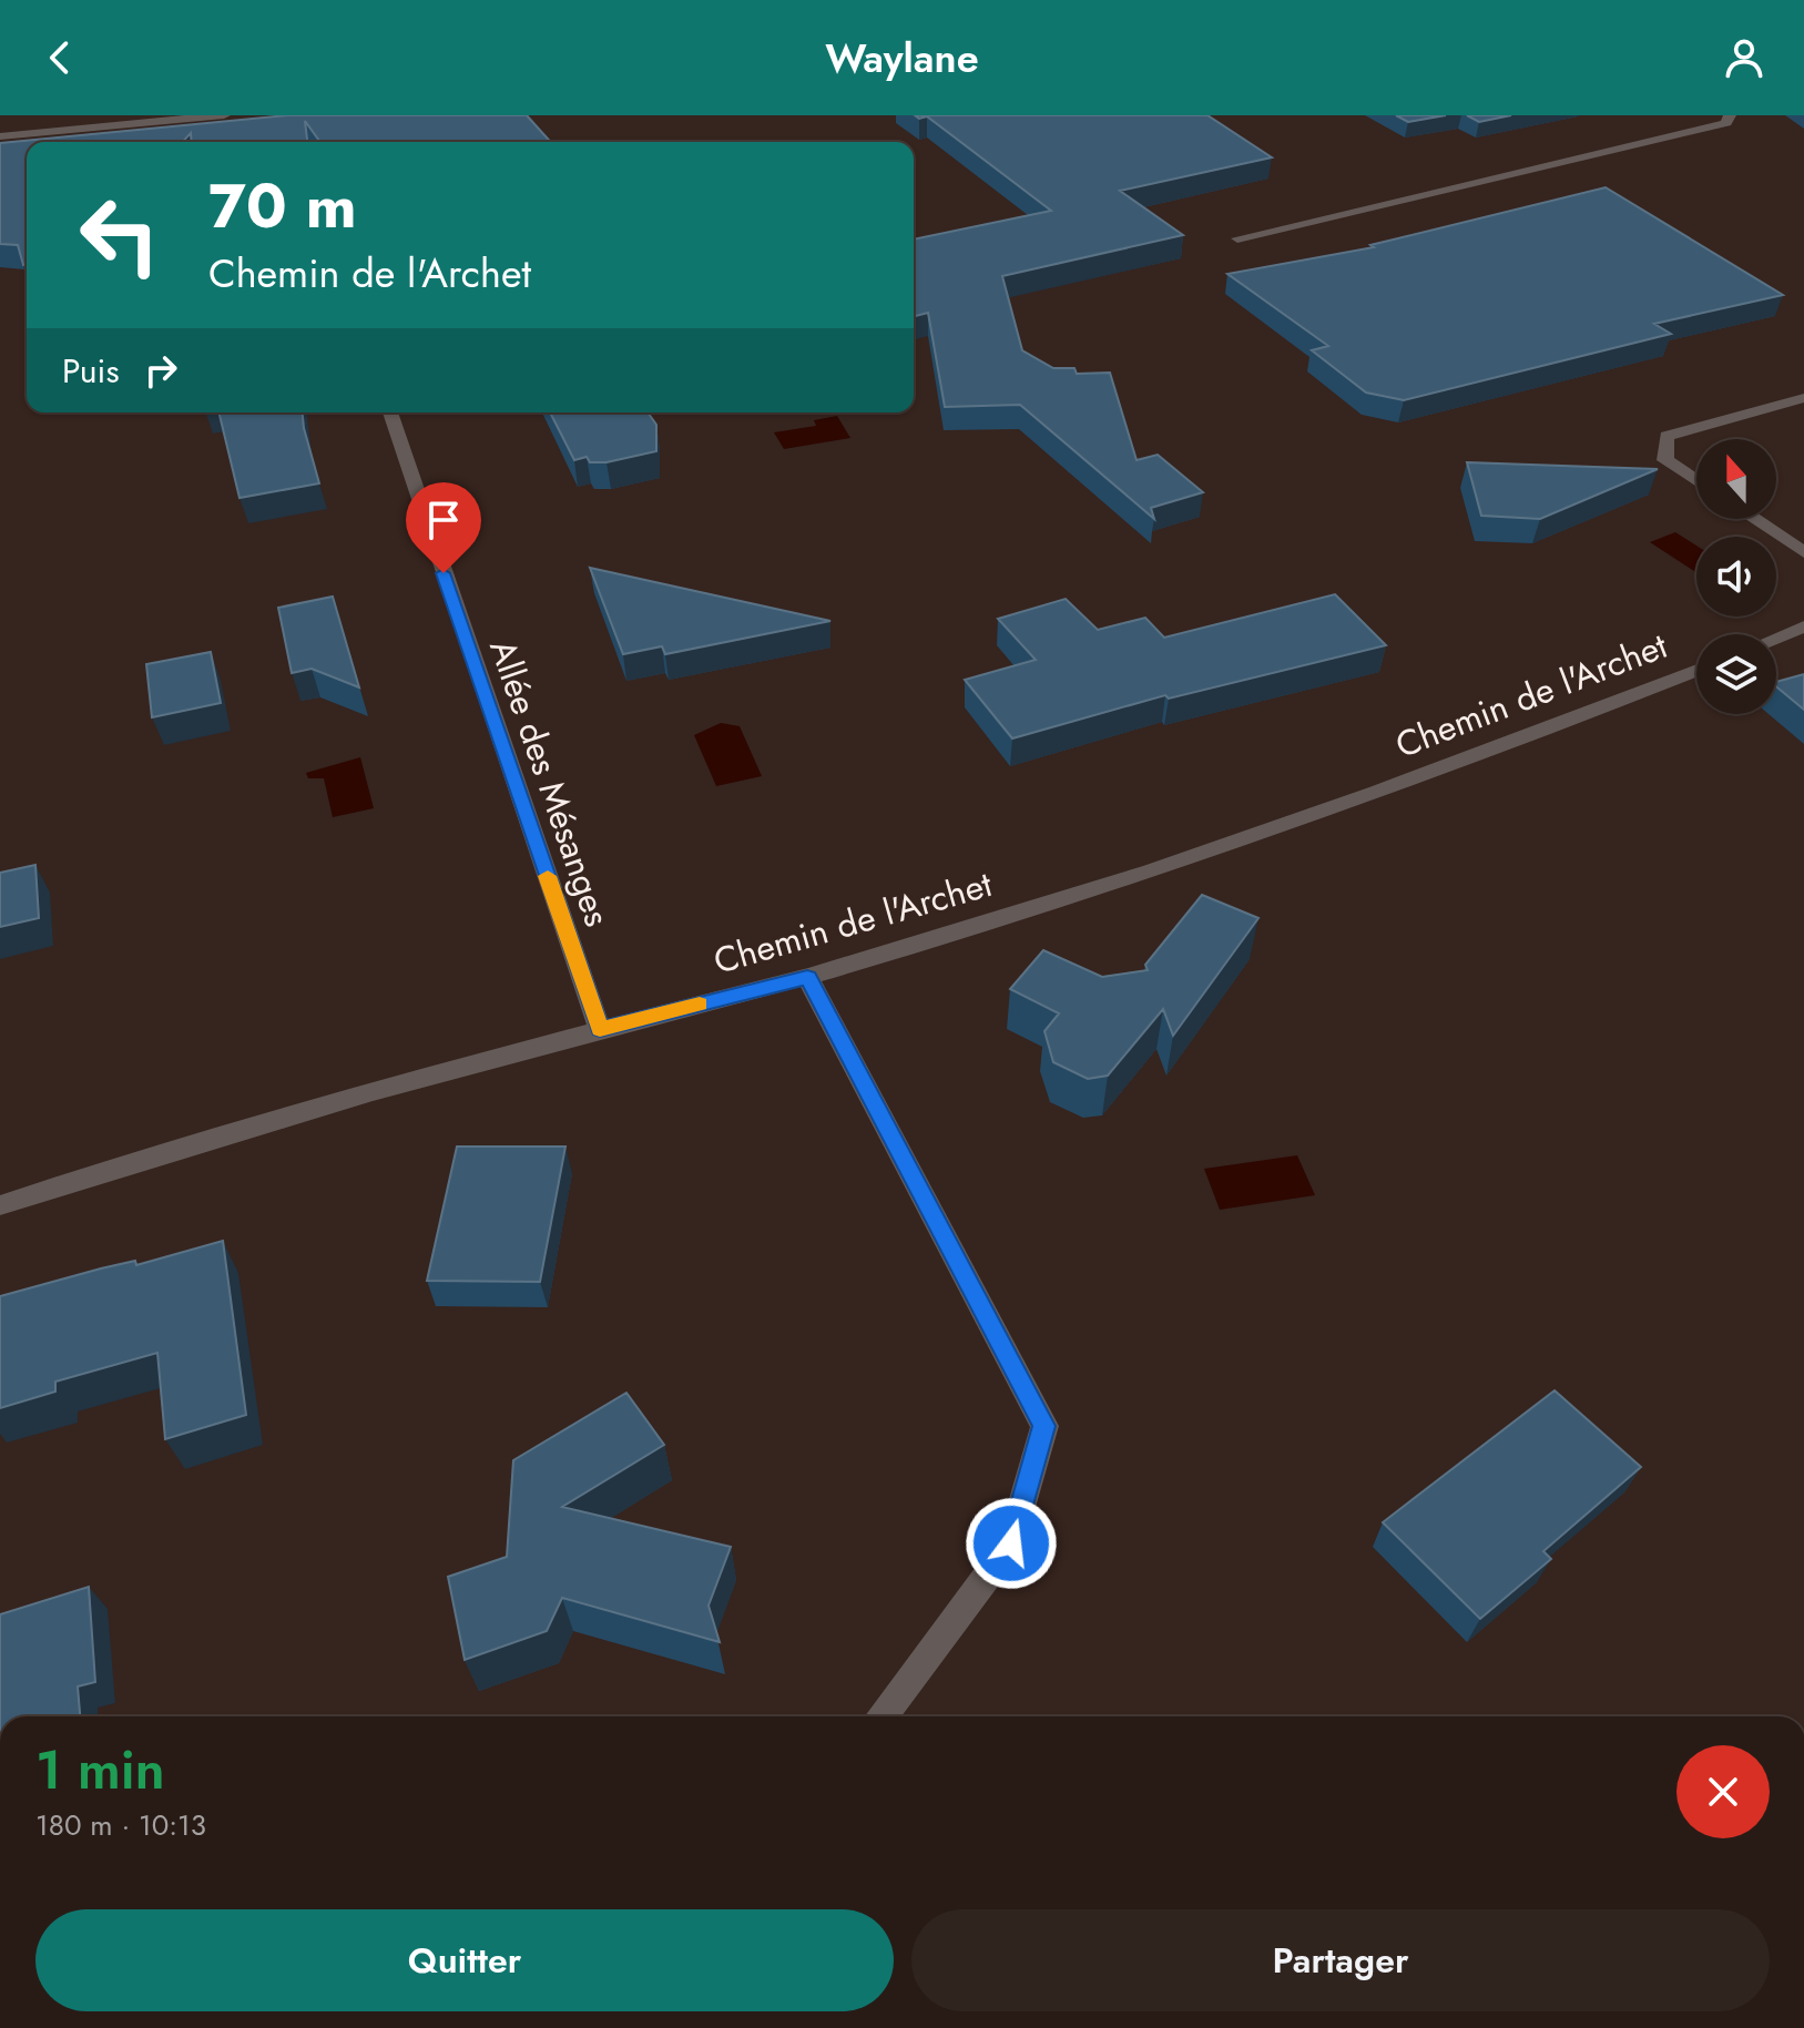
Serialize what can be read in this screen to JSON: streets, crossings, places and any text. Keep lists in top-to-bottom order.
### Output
{
  "streets": {
    "street": ["Chemin de l'Archet", "Allée des Mésanges"]
  },
  "crossings": [
    ["Chemin de l'Archet", "Allée des Mésanges"]
  ],
  "north": "top",
  "page": {
    "header": "Waylane",
    "turn": ["70 m", "Chemin de l'Archet"],
    "then": "Puis",
    "heading": ["1 min", "180 m · 10:13"],
    "buttons": ["Quitter", "Partager"]
  }
}
